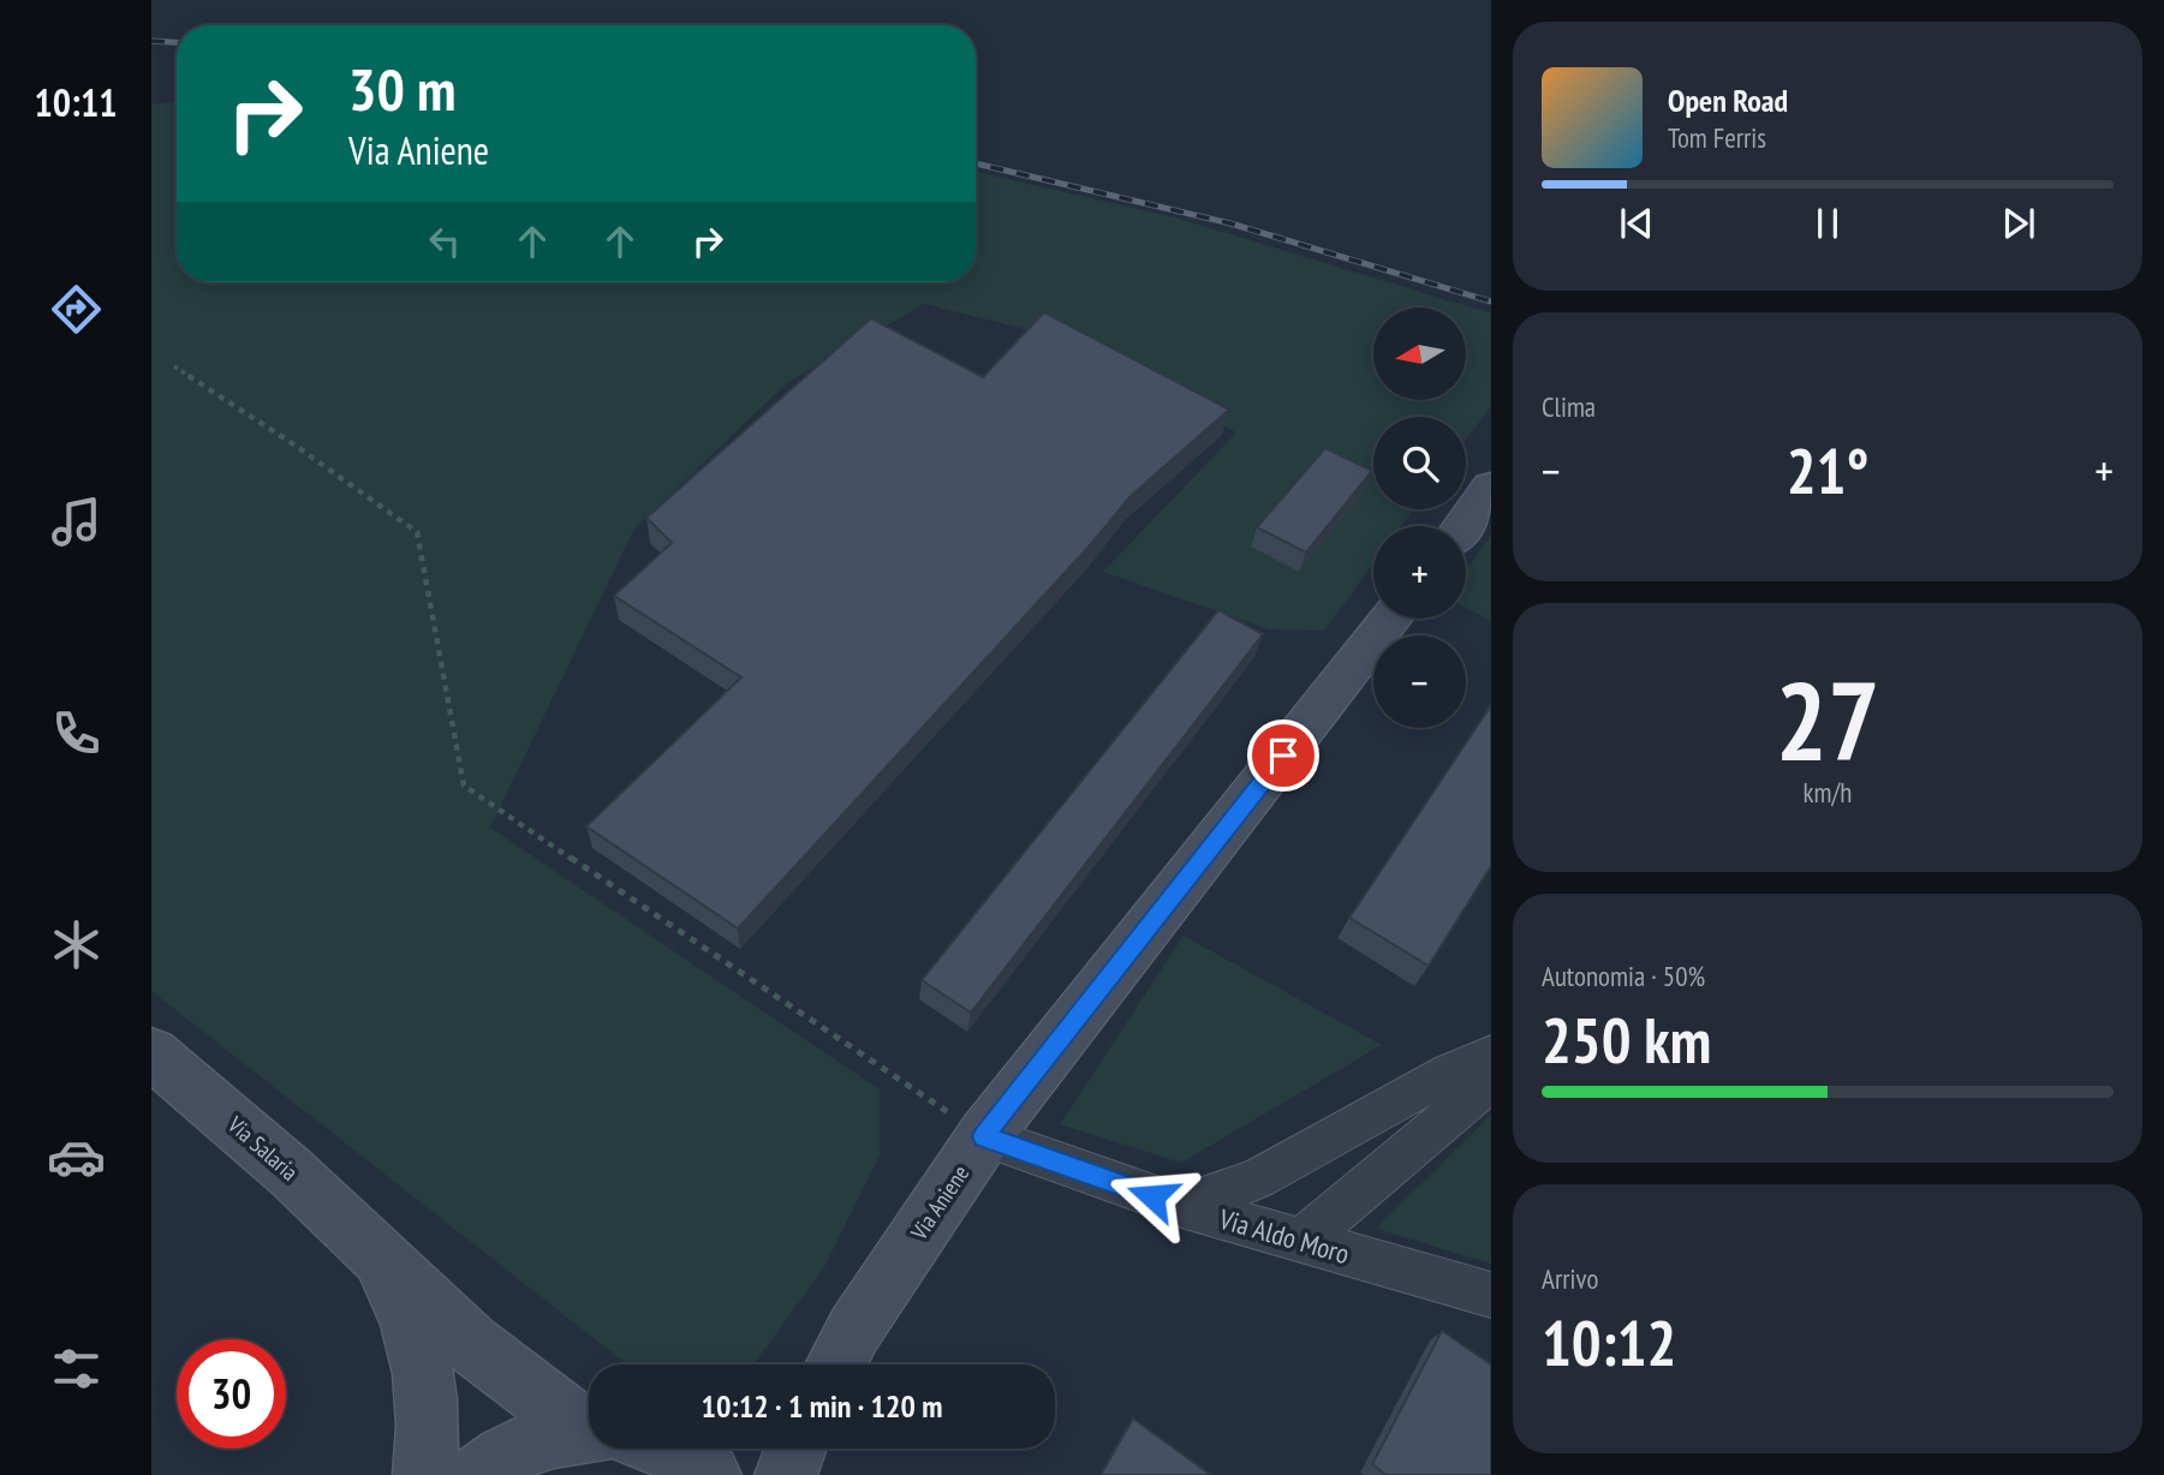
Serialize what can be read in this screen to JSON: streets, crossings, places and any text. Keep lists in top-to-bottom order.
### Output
{
  "streets": {
    "street": ["Via Salaria", "Via Aniene", "Via Aldo Moro"]
  },
  "crossings": [
    ["Via Aniene", "Via Aldo Moro"]
  ],
  "north": "left",
  "page": {
    "tabs": "10:11",
    "turn": ["30 m", "Via Aniene"],
    "song": ["Open Road", "Tom Ferris"],
    "map_buttons": ["+", "−"],
    "tile": [
      "Clima",
      ["27", "km/h"],
      ["Autonomia · 50%", "250 km"],
      ["Arrivo", "10:12"]
    ],
    "heat": ["−", "21°", "+"],
    "limit": "30",
    "trip": "10:12 · 1 min · 120 m"
  }
}
